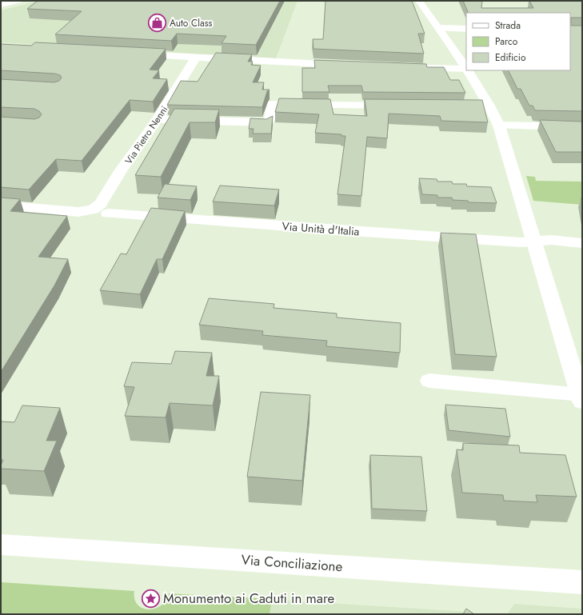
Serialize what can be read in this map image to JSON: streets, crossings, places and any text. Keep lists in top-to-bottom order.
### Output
{
  "streets": {
    "street": ["Via Pietro Nenni", "Via Unità d'Italia", "Via Conciliazione"]
  },
  "places": {
    "shop": ["Auto Class"],
    "place": ["Monumento ai Caduti in mare"]
  },
  "legend": ["Strada", "Parco", "Edificio"]
}
